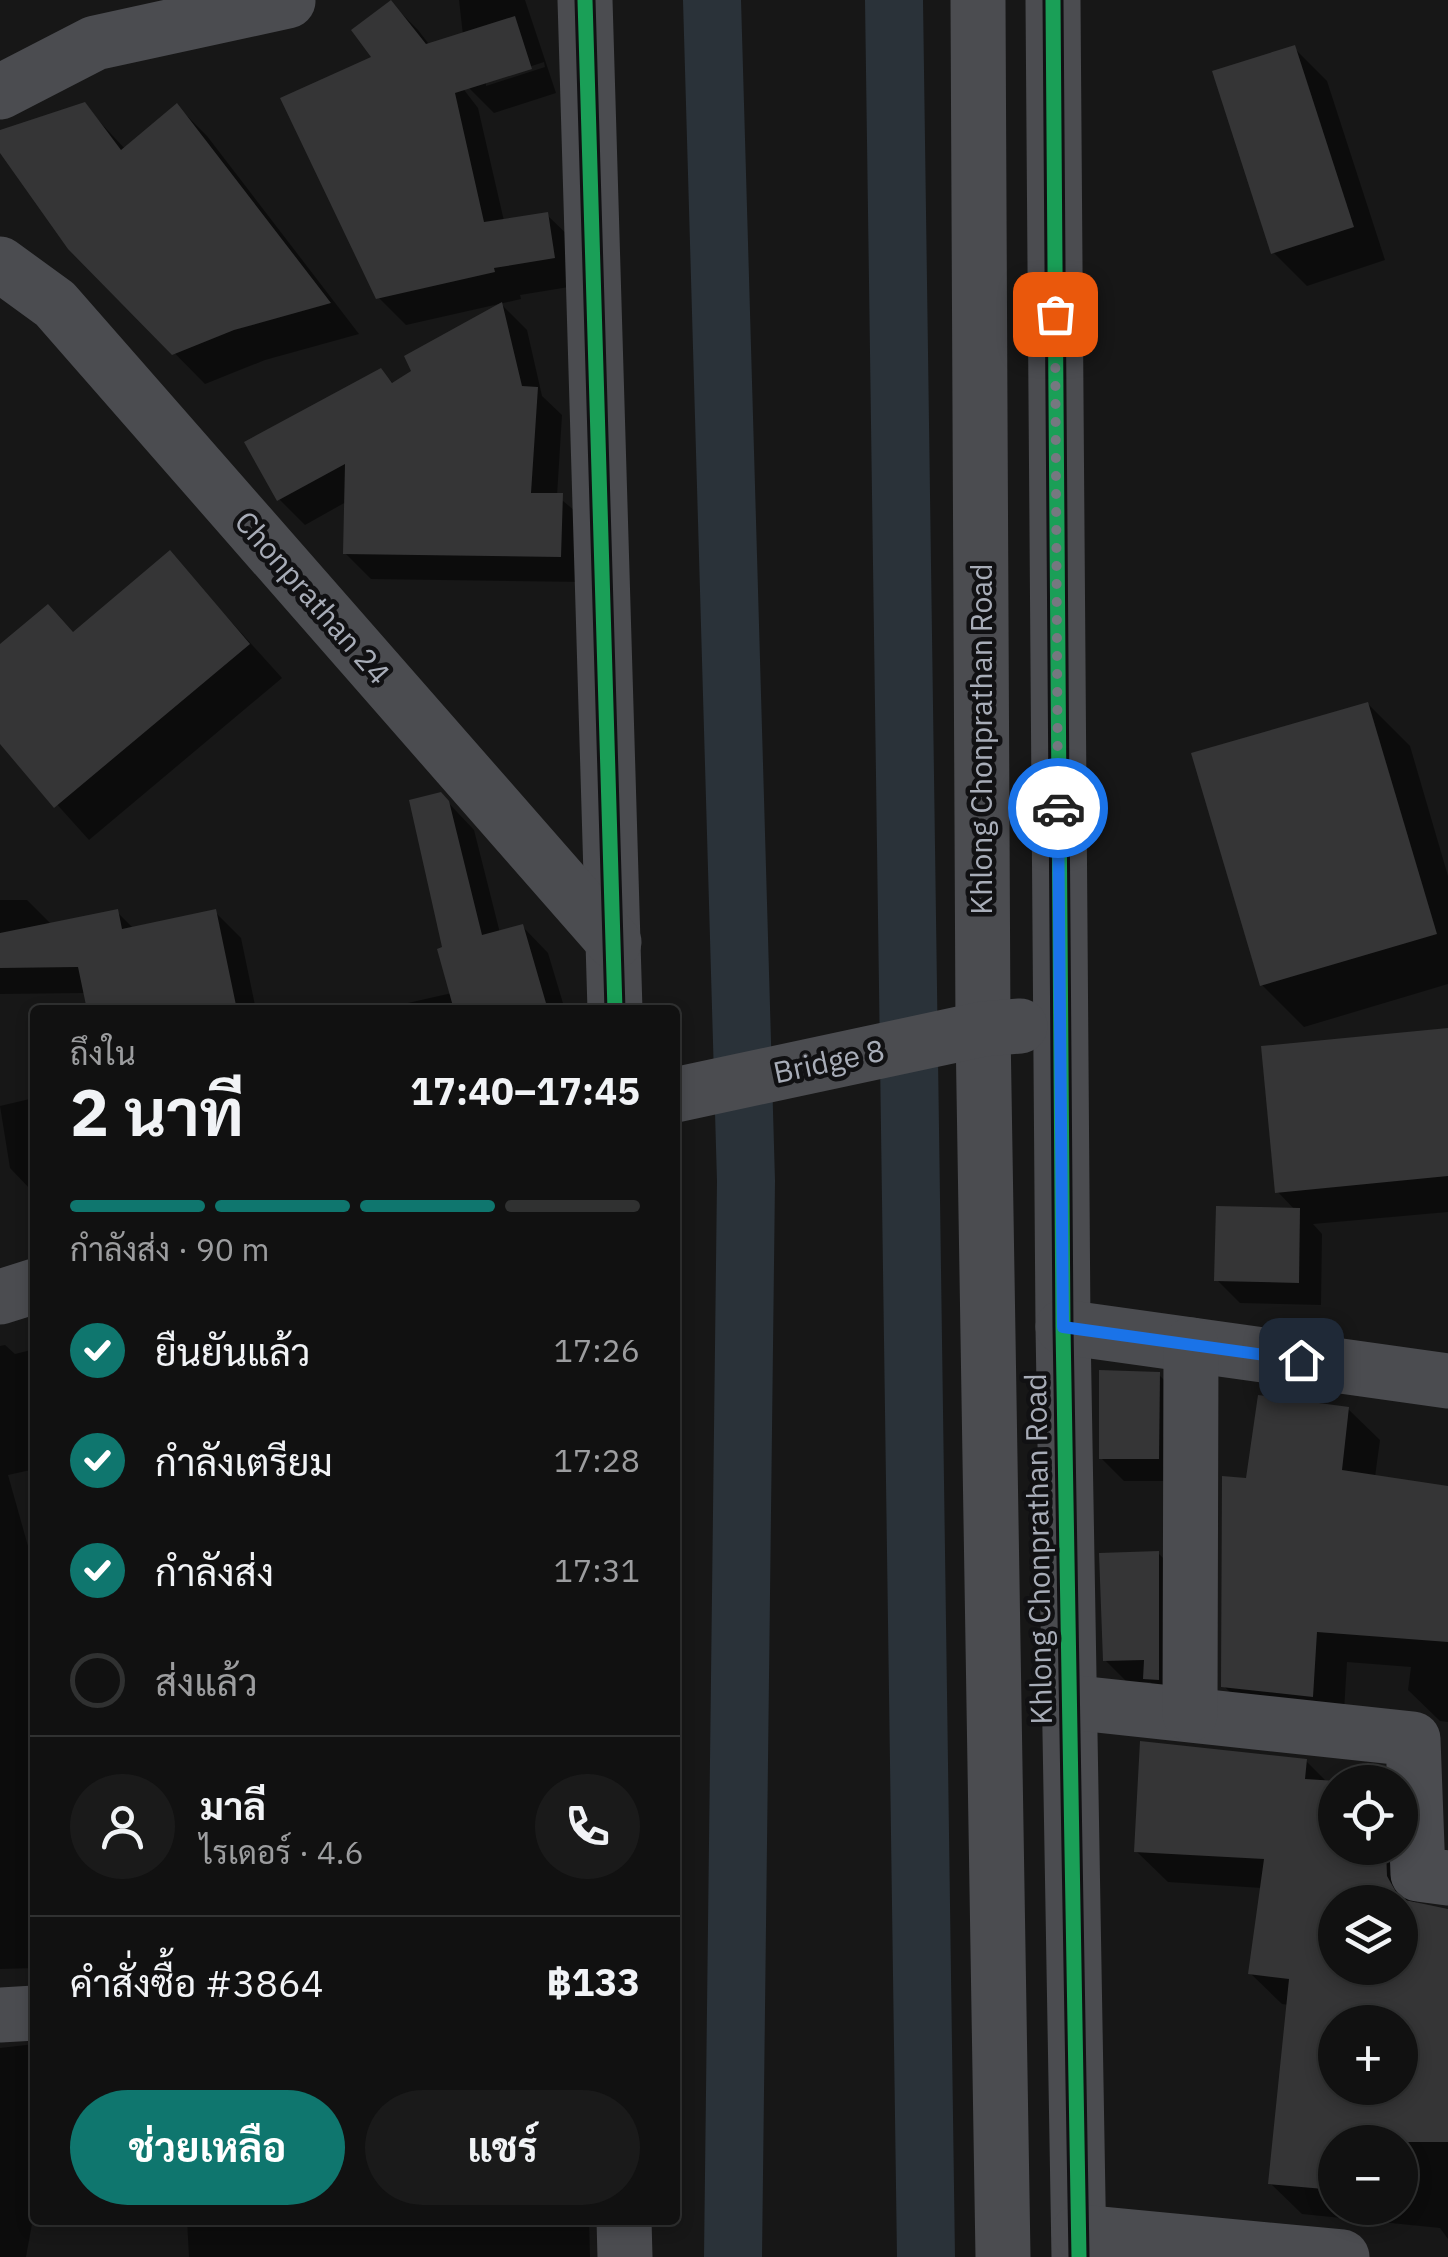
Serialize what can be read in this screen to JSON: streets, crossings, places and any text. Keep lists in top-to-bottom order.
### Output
{
  "streets": {
    "street": ["Chonprathan 24", "Khlong Chonprathan Road", "Bridge 8"]
  },
  "crossings": [
    ["Khlong Chonprathan Road", "Bridge 8"]
  ],
  "page": {
    "heading": ["2 นาที", "ถึงใน", "17:40–17:45"],
    "panel": [
      "มาลี",
      "ไรเดอร์ · 4.6",
      "คำสั่งซื้อ #3864",
      "฿133"
    ],
    "bar": "กำลังส่ง · 90 m",
    "list": [
      ["ยืนยันแล้ว", "17:26"],
      ["กำลังเตรียม", "17:28"],
      ["กำลังส่ง", "17:31"],
      "ส่งแล้ว"
    ],
    "map_buttons": ["+", "−"],
    "buttons": ["ช่วยเหลือ", "แชร์"]
  }
}
